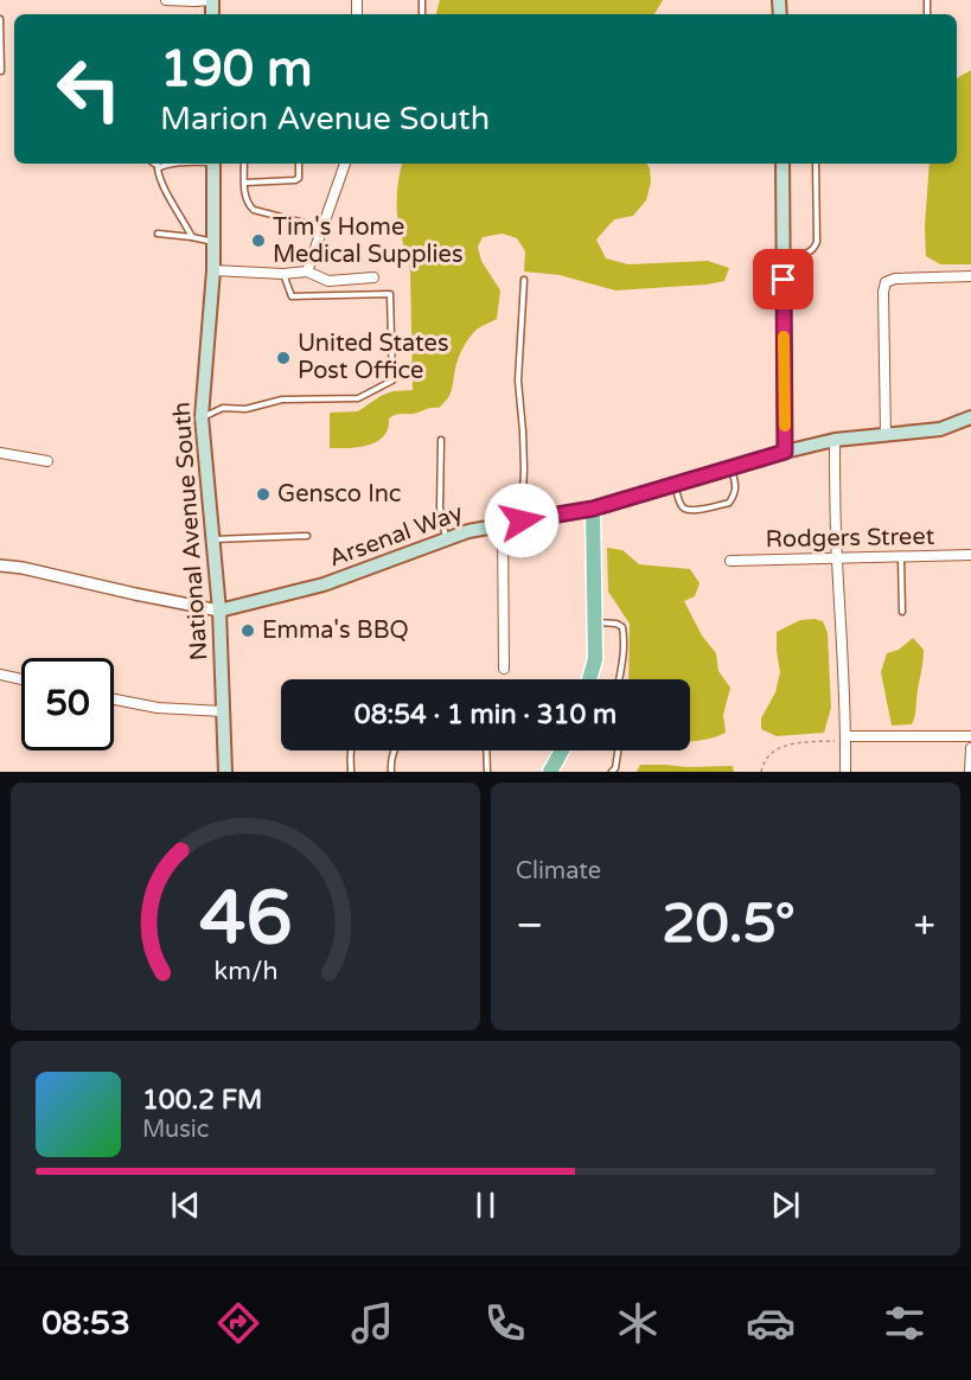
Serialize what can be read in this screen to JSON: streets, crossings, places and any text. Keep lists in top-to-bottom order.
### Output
{
  "streets": {
    "main road": ["National Avenue South", "Arsenal Way"],
    "street": ["Rodgers Street"]
  },
  "crossings": [
    ["National Avenue South", "Arsenal Way"]
  ],
  "places": [
    "Tim's Home Medical Supplies",
    "United States Post Office",
    "Gensco Inc",
    "Emma's BBQ"
  ],
  "page": {
    "turn": ["190 m", "Marion Avenue South"],
    "limit": "50",
    "trip": "08:54 · 1 min · 310 m",
    "tile": "Climate",
    "heat": ["−", "20.5°", "+"],
    "song": ["100.2 FM", "Music"],
    "tabs": "08:53",
    "gauge": ["46", "km/h"]
  }
}
